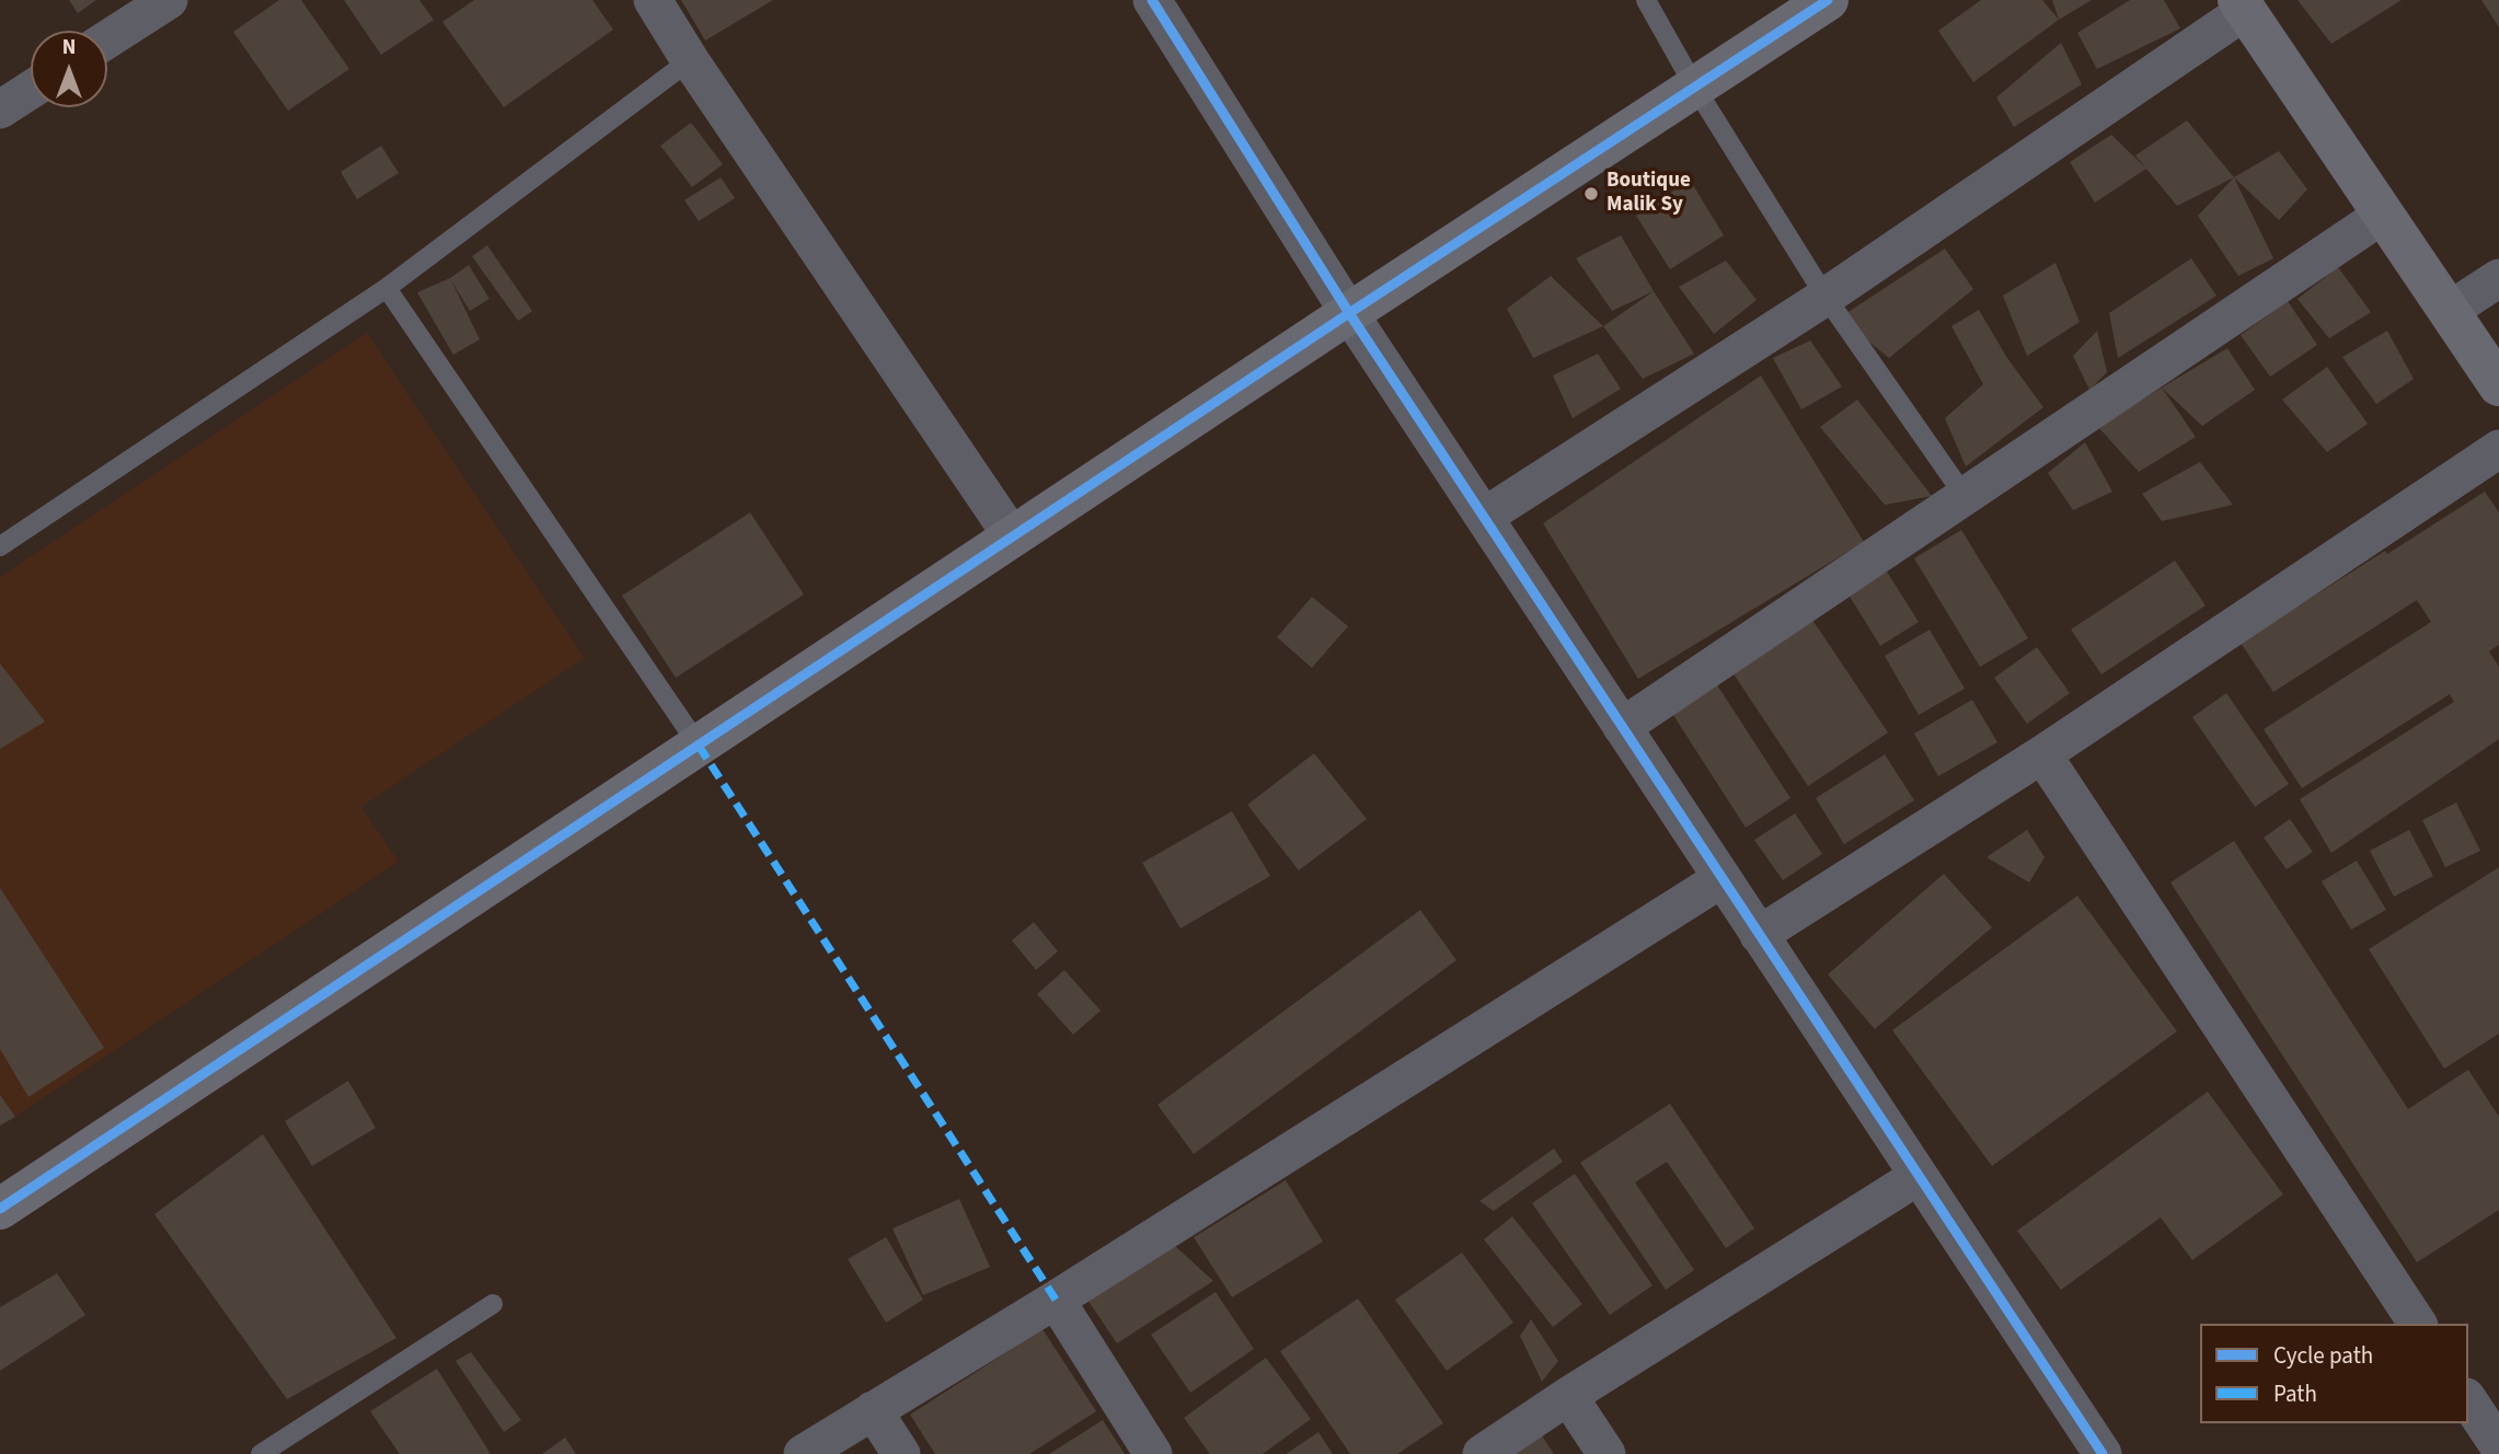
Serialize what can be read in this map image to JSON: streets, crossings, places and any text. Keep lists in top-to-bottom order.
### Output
{
  "places": ["Boutique Malik Sy"],
  "legend": ["Cycle path", "Path"],
  "north": "top"
}
